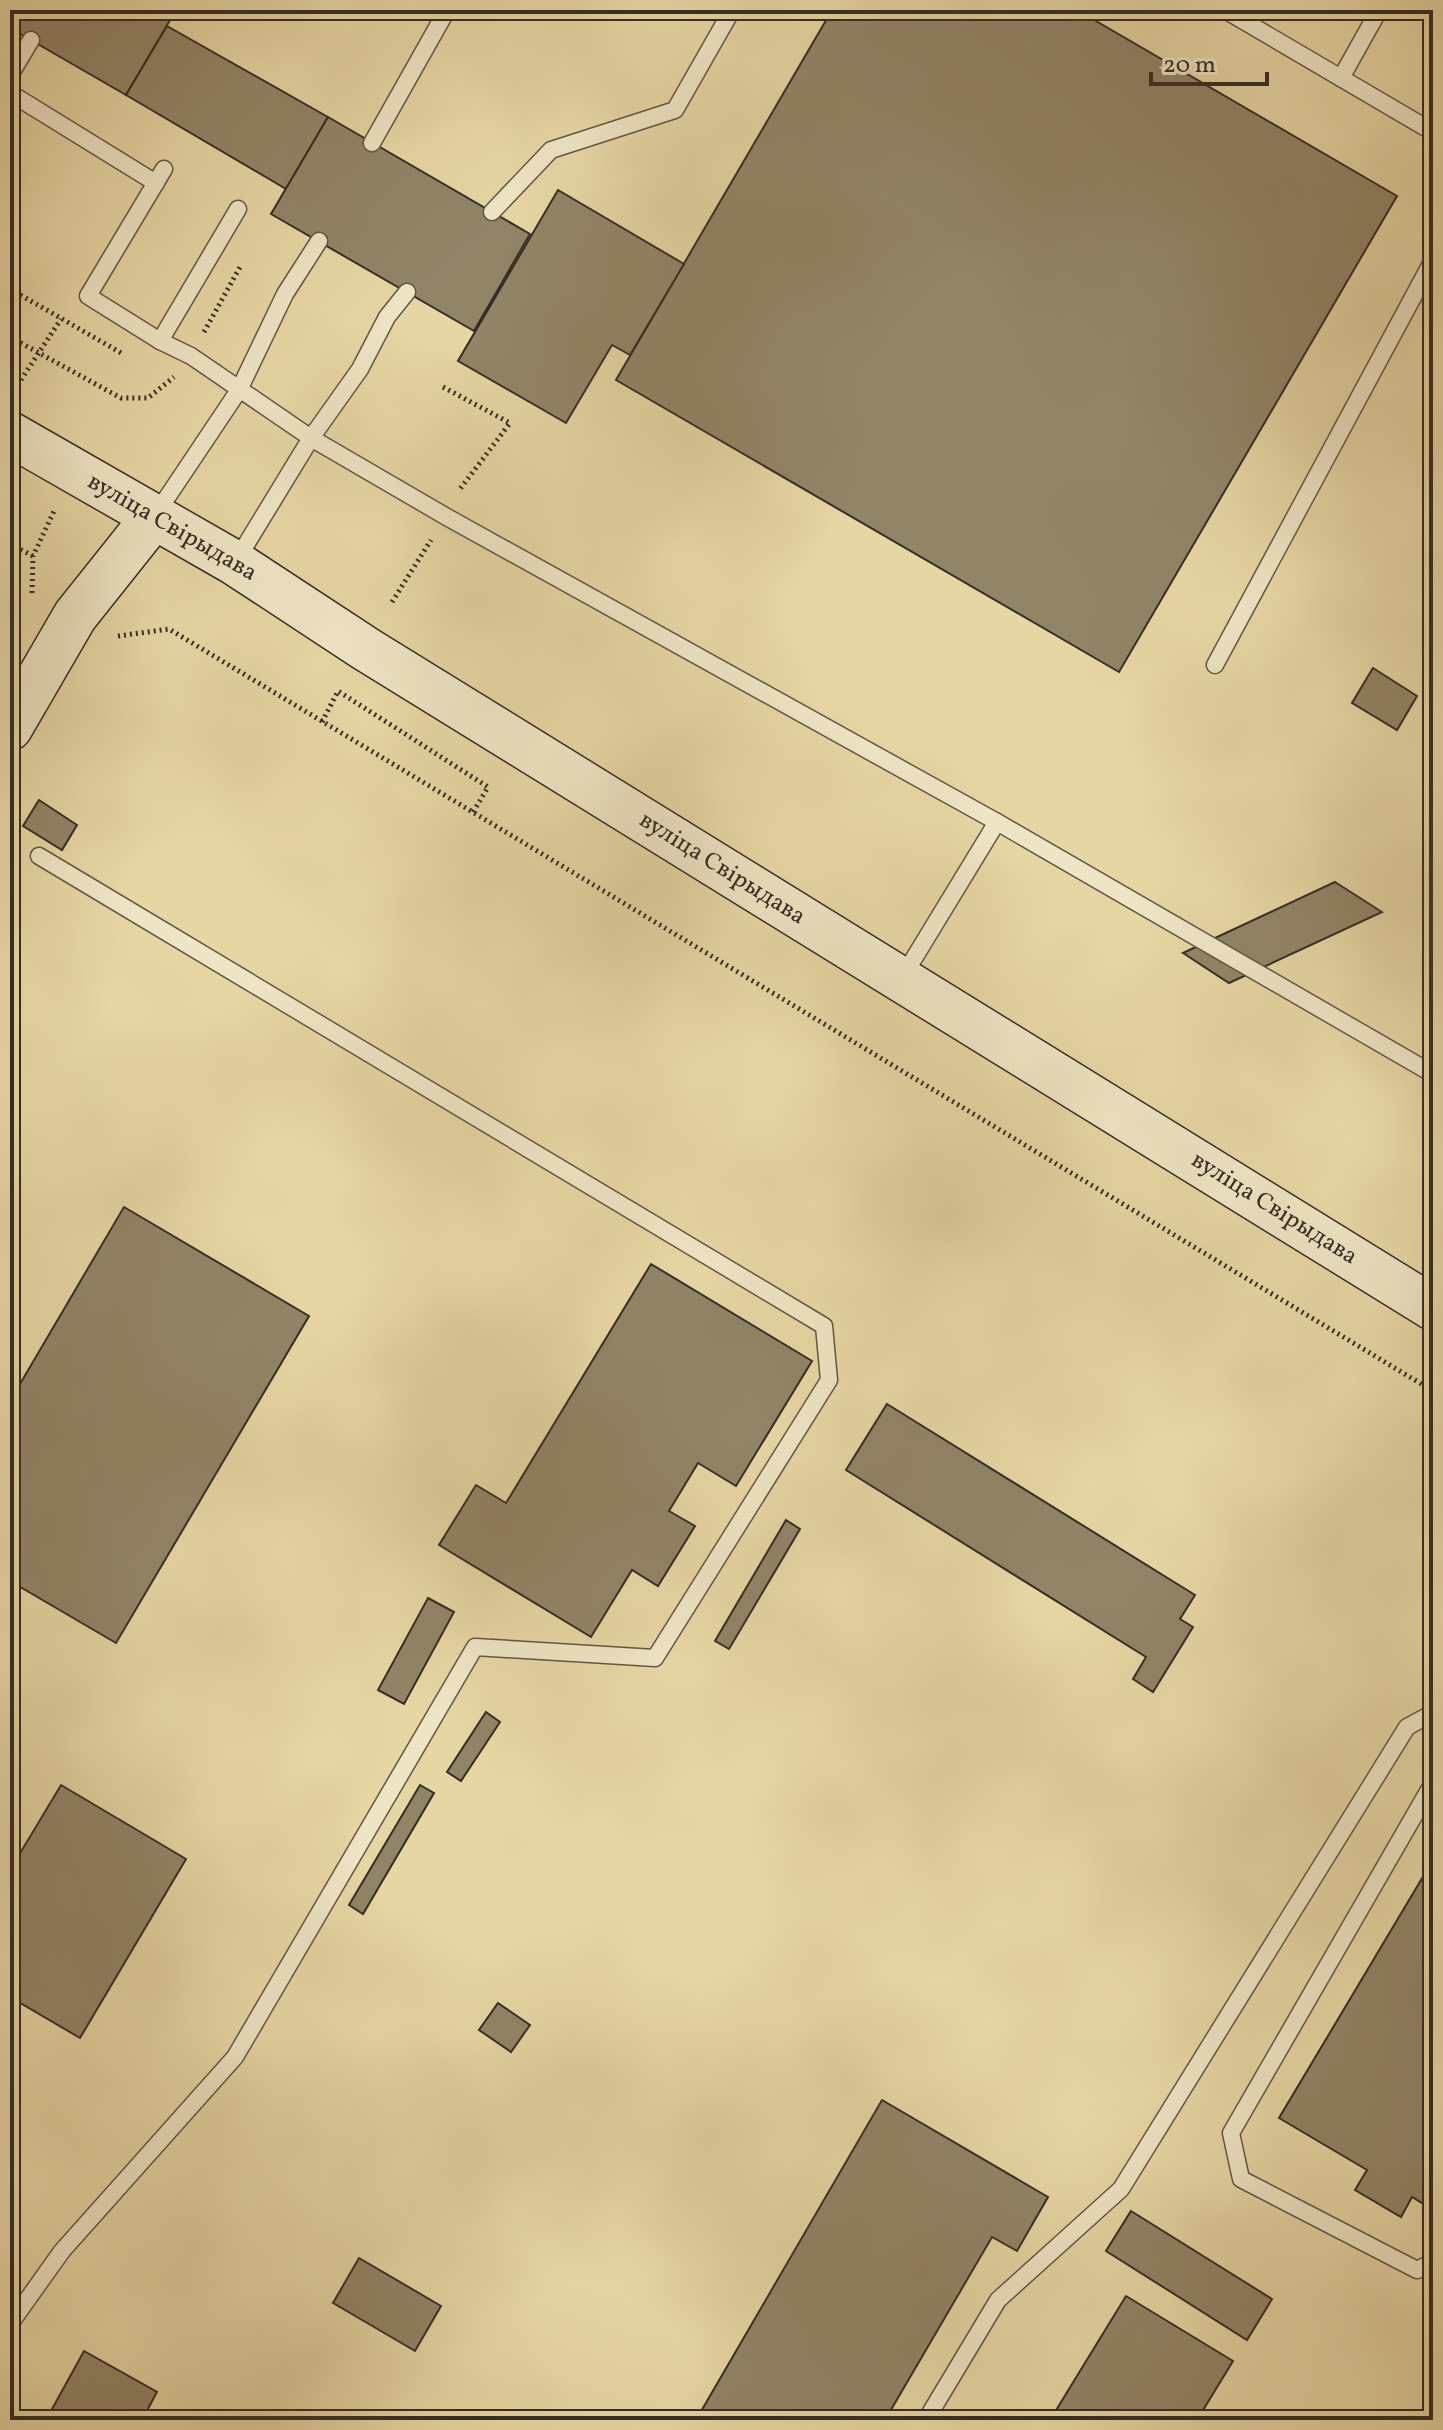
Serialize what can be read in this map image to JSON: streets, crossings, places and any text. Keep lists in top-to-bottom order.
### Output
{
  "streets": {
    "main road": ["вуліца Свірыдава"]
  },
  "scale_bar": "20 m"
}
